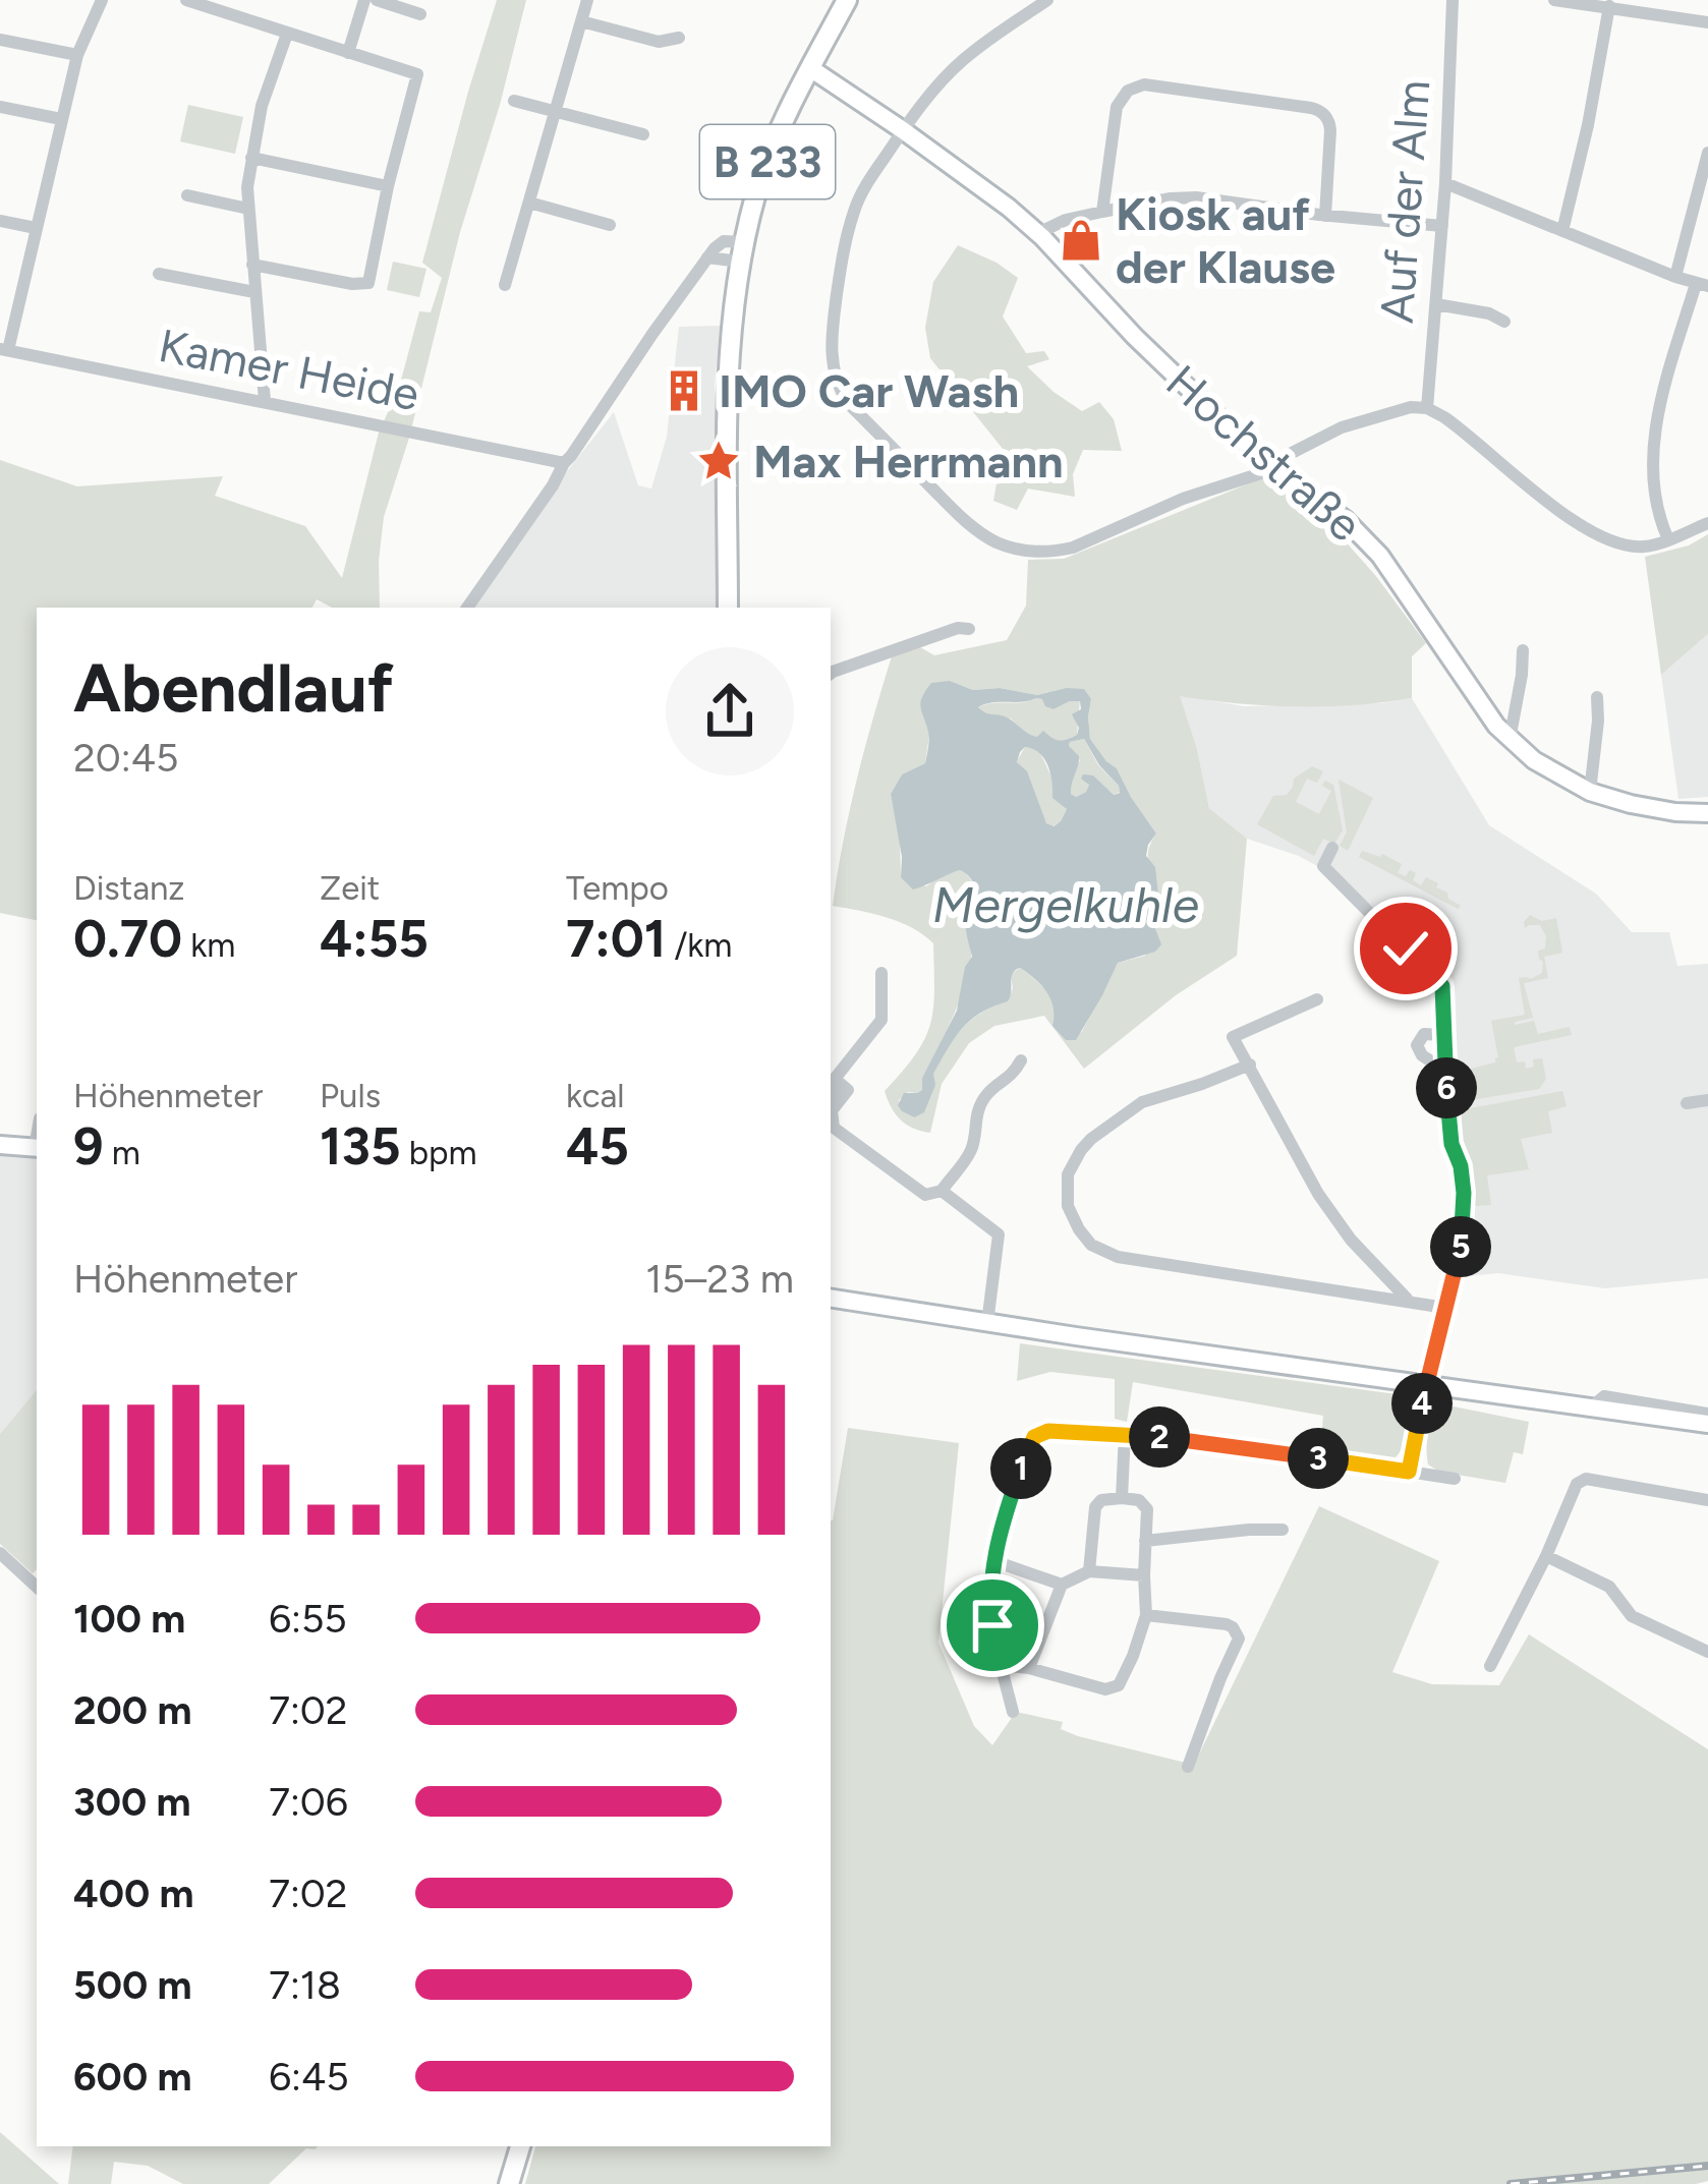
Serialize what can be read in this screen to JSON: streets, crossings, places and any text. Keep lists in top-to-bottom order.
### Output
{
  "streets": {
    "main road": ["B 233"],
    "street": ["Auf der Alm", "Kamer Heide", "Hochstraße"]
  },
  "crossings": [
    ["B 233", "Hochstraße"]
  ],
  "water": ["Mergelkuhle"],
  "places": {
    "shop": ["Kiosk auf der Klause"],
    "building": ["IMO Car Wash"],
    "place": ["Max Herrmann"]
  },
  "page": {
    "heading": ["Abendlauf", "20:45"],
    "stats": [
      ["Distanz", "0.70 km"],
      ["Zeit", "4:55"],
      ["Tempo", "7:01 /km"],
      ["Höhenmeter", "9 m"],
      ["Puls", "135 bpm"],
      ["kcal", "45"]
    ],
    "pins": [
      "6",
      "5",
      "4",
      "2",
      "3",
      "1"
    ],
    "chart": ["Höhenmeter", "15–23 m"],
    "list": [
      {
        "name": "100 m",
        "note": "6:55"
      },
      {
        "name": "200 m",
        "note": "7:02"
      },
      {
        "name": "300 m",
        "note": "7:06"
      },
      {
        "name": "400 m",
        "note": "7:02"
      },
      {
        "name": "500 m",
        "note": "7:18"
      },
      {
        "name": "600 m",
        "note": "6:45"
      }
    ]
  }
}
